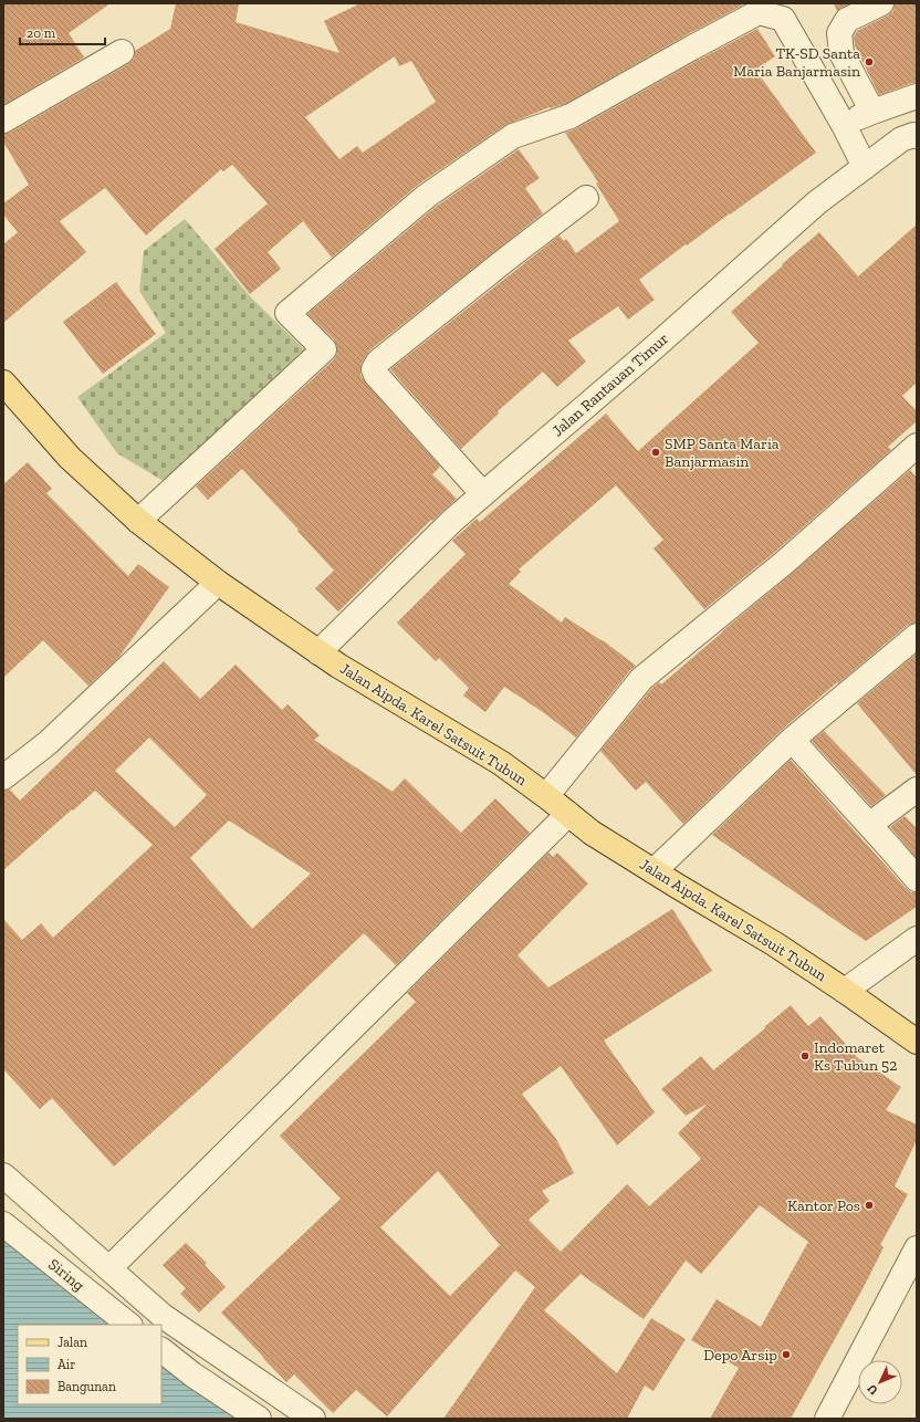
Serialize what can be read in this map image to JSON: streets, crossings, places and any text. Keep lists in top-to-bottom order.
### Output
{
  "streets": {
    "main road": ["Jalan Aipda. Karel Satsuit Tubun"],
    "street": ["Jalan Rantauan Timur", "Siring"]
  },
  "crossings": [
    ["Jalan Rantauan Timur", "Jalan Aipda. Karel Satsuit Tubun"]
  ],
  "places": [
    "TK-SD Santa Maria Banjarmasin",
    "SMP Santa Maria Banjarmasin",
    "Indomaret Ks Tubun 52",
    "Kantor Pos",
    "Depo Arsip"
  ],
  "legend": ["Jalan", "Air", "Bangunan"],
  "scale_bar": "20 m",
  "north": "bottom left"
}
